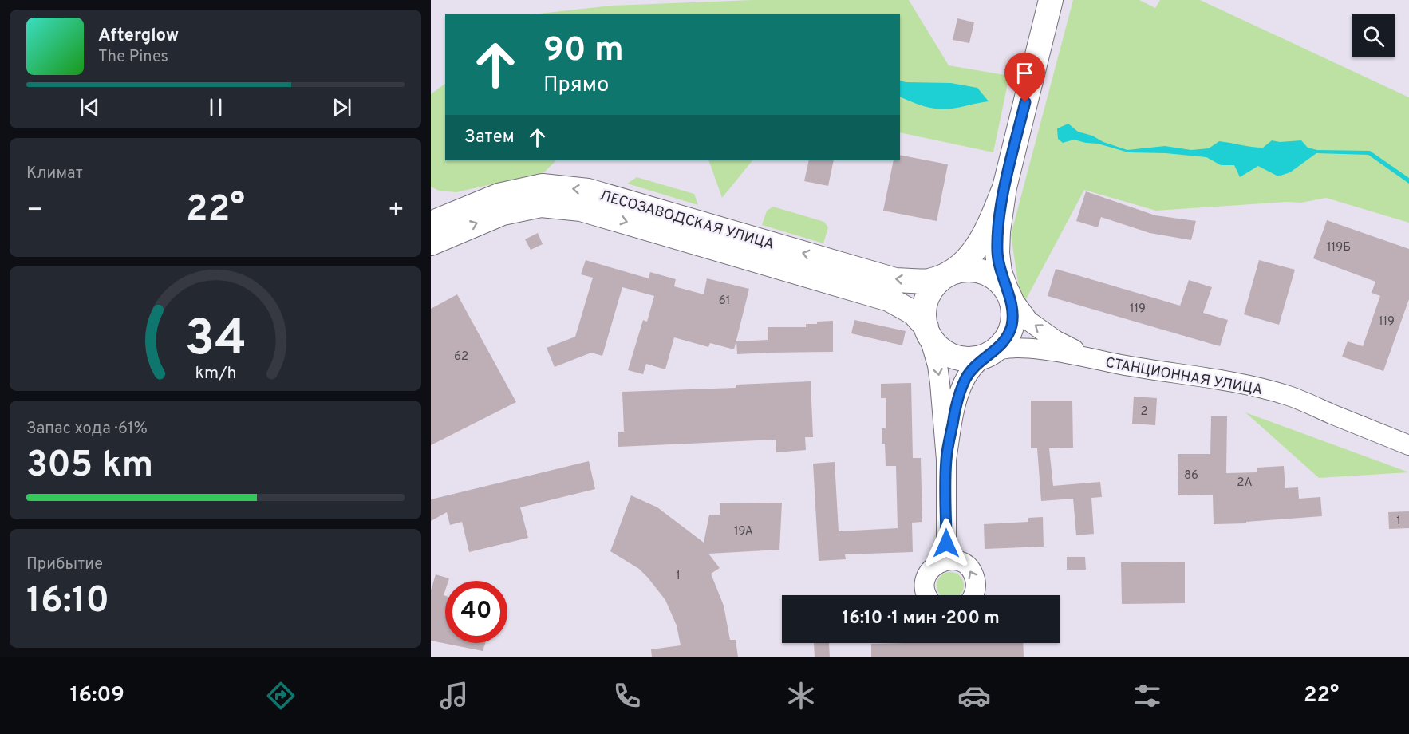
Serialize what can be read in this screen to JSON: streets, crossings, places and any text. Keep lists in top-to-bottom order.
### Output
{
  "streets": {
    "main road": ["ЛЕСОЗАВОДСКАЯ УЛИЦА"],
    "street": ["СТАНЦИОННАЯ УЛИЦА"]
  },
  "crossings": [
    ["ЛЕСОЗАВОДСКАЯ УЛИЦА", "СТАНЦИОННАЯ УЛИЦА"]
  ],
  "house_numbers": [
    "119Б",
    "61",
    "119",
    "119",
    "62",
    "2",
    "86",
    "2А",
    "1",
    "19А",
    "1"
  ],
  "page": {
    "turn": ["90 m", "Прямо"],
    "song": ["Afterglow", "The Pines"],
    "then": "Затем",
    "tile": [
      "Климат",
      ["Запас хода · 61%", "305 km"],
      ["Прибытие", "16:10"]
    ],
    "heat": ["−", "22°", "+"],
    "limit": "40",
    "trip": "16:10 · 1 мин · 200 m",
    "tabs": ["16:09", "22°"],
    "gauge": ["34", "km/h"]
  }
}
